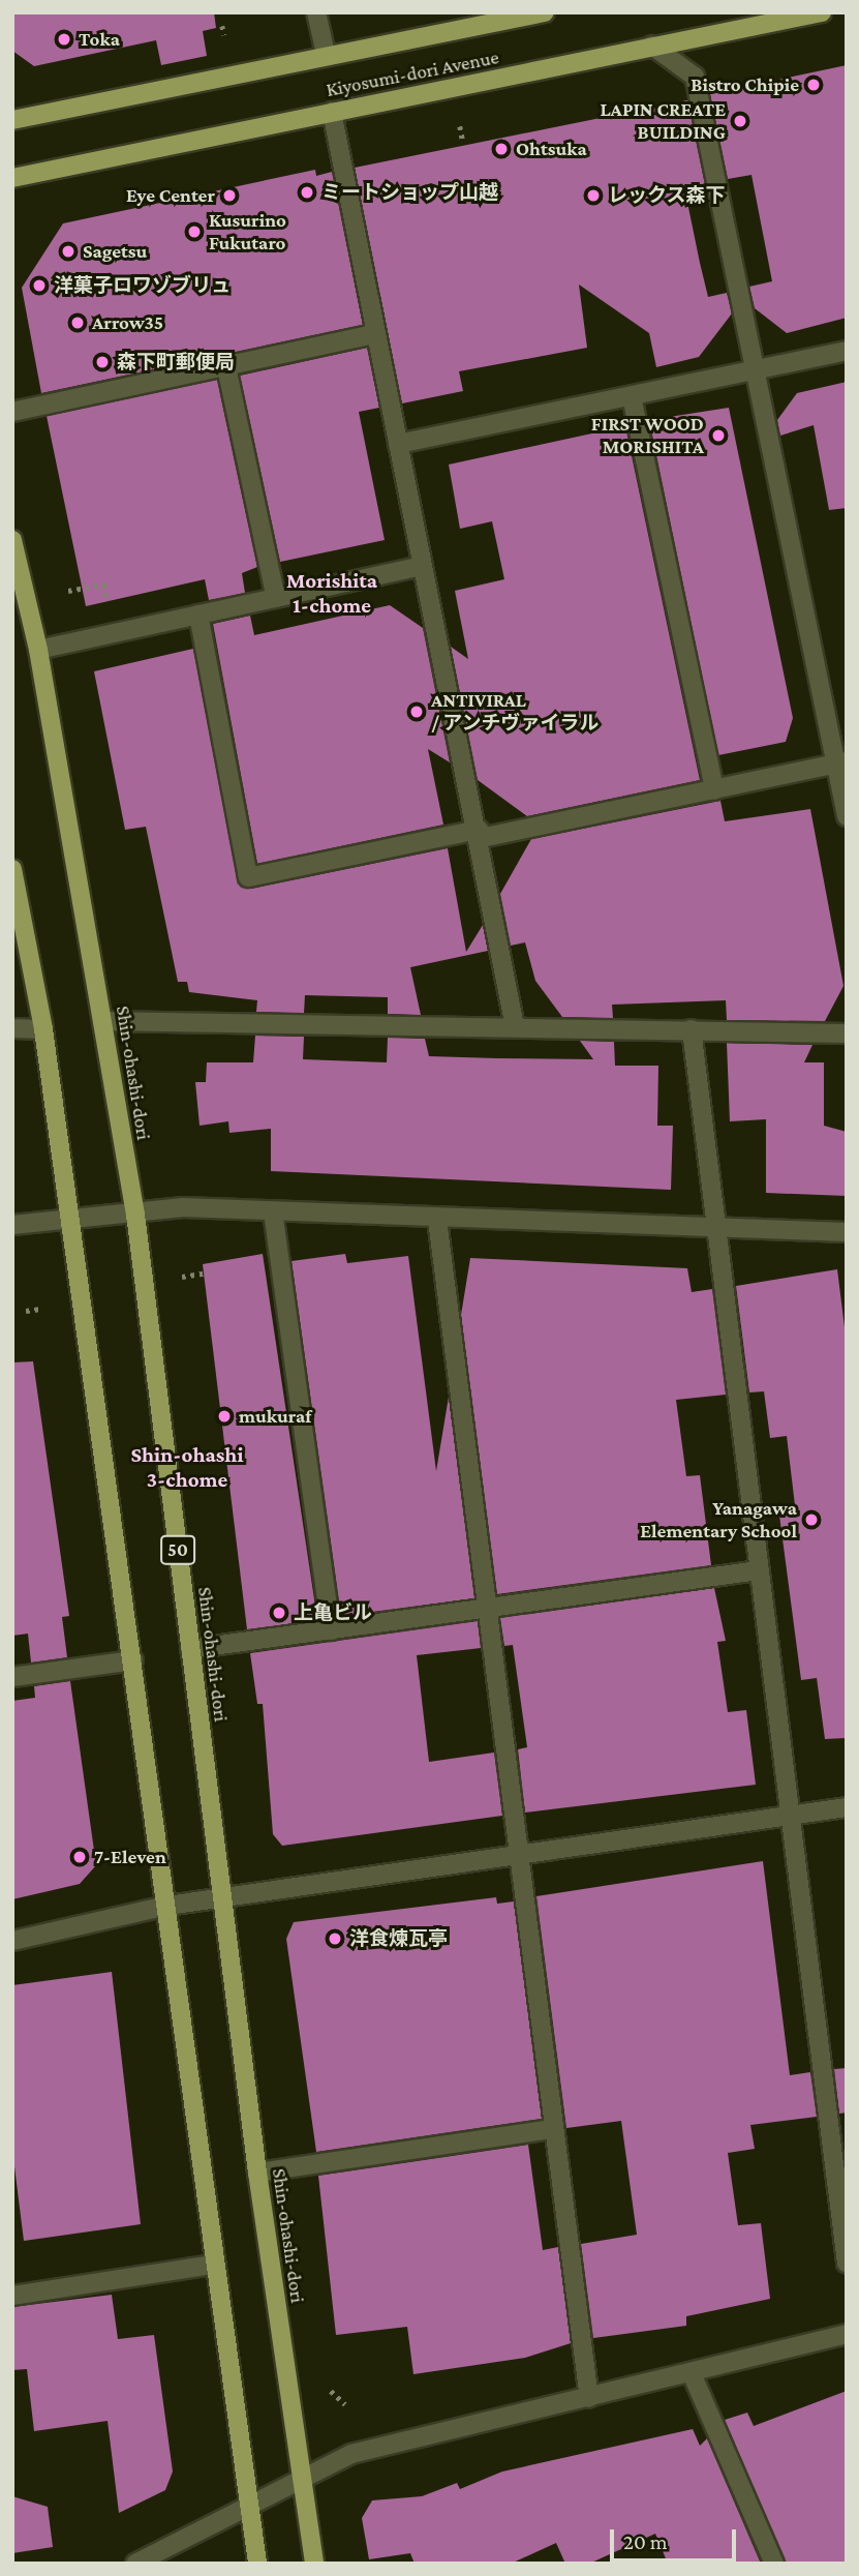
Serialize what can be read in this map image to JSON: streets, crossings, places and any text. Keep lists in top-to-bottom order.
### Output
{
  "streets": {
    "main road": ["Kiyosumi-dori Avenue", "Shin-ohashi-dori", "50"]
  },
  "districts": ["Morishita 1-chome", "Shin-ohashi 3-chome"],
  "places": [
    "Toka",
    "Bistro Chipie",
    "LAPIN CREATE BUILDING",
    "Ohtsuka",
    "ミートショップ山越",
    "Eye Center",
    "レックス森下",
    "Kusurino Fukutaro",
    "Sagetsu",
    "洋菓子ロワゾブリュ",
    "Arrow35",
    "森下町郵便局",
    "FIRST WOOD MORISHITA",
    "ANTIVIRAL / アンチヴァイラル",
    "mukuraf",
    "Yanagawa Elementary School",
    "上亀ビル",
    "7-Eleven",
    "洋食煉瓦亭"
  ],
  "scale_bar": "20 m"
}
